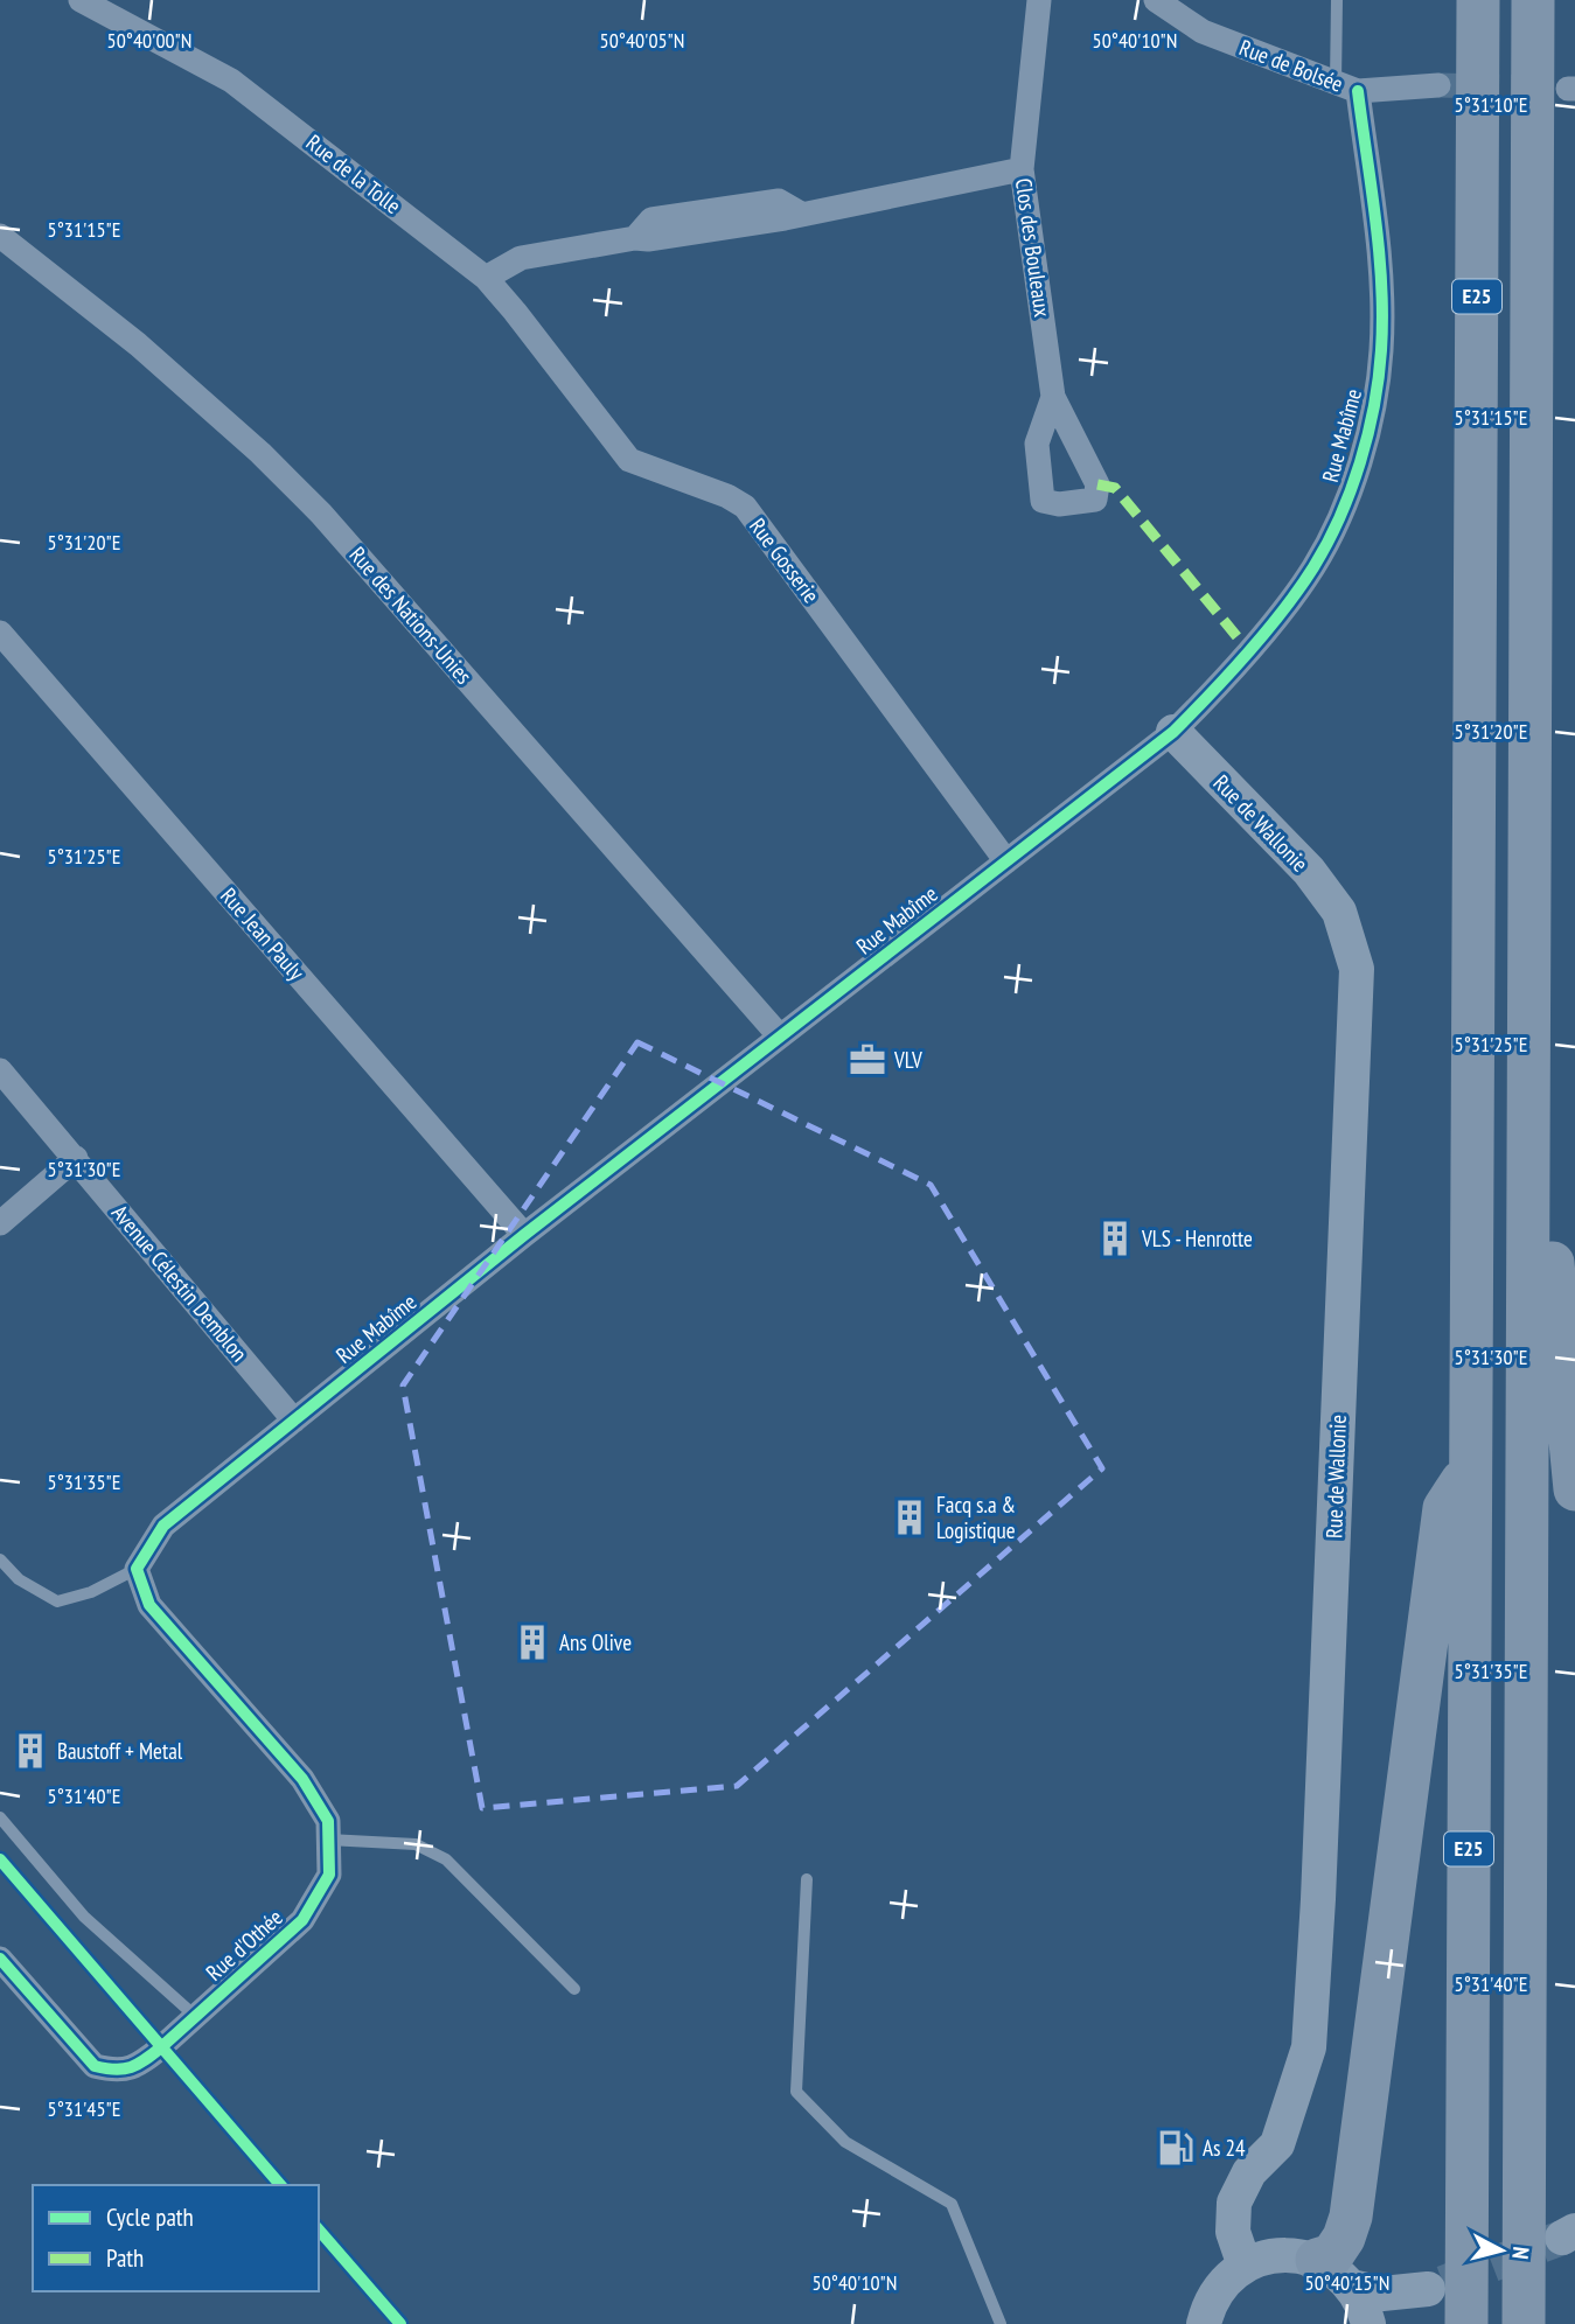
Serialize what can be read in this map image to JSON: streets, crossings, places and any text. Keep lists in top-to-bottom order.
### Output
{
  "streets": {
    "highway": ["E25"],
    "street": [
      "Rue de Bolsée",
      "Rue de la Tolle",
      "Clos des Bouleaux",
      "Rue Mabîme",
      "Rue Gosserie",
      "Rue des Nations-Unies",
      "Rue de Wallonie",
      "Rue Jean Pauly",
      "Avenue Célestin Demblon",
      "Rue d'Othée"
    ]
  },
  "crossings": [
    ["Rue de Bolsée", "Rue Mabîme"],
    ["Rue de la Tolle", "Rue Gosserie"],
    ["Rue Mabîme", "Rue Gosserie"],
    ["Rue Mabîme", "Rue des Nations-Unies"],
    ["Rue Mabîme", "Rue de Wallonie"],
    ["Rue Mabîme", "Rue Jean Pauly"],
    ["Rue Mabîme", "Avenue Célestin Demblon"],
    ["Rue Mabîme", "Rue d'Othée"]
  ],
  "places": {
    "office": ["VLV"],
    "building": [
      "VLS - Henrotte",
      "Facq s.a & Logistique",
      "Ans Olive",
      "Baustoff + Metal"
    ],
    "fuel station": ["As 24"]
  },
  "legend": ["Cycle path", "Path"],
  "north": "right",
  "coordinates": [
    "50°40'00\"N",
    "50°40'05\"N",
    "50°40'10\"N",
    "5°31'10\"E",
    "5°31'15\"E",
    "5°31'20\"E",
    "5°31'25\"E",
    "5°31'30\"E",
    "5°31'35\"E",
    "5°31'40\"E",
    "5°31'45\"E",
    "50°40'15\"N"
  ]
}
